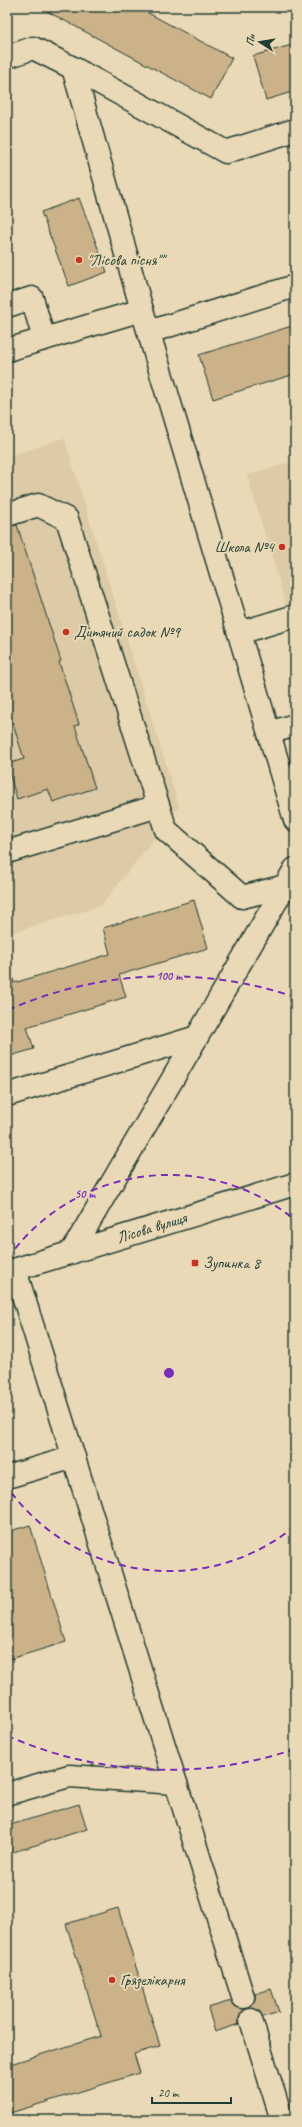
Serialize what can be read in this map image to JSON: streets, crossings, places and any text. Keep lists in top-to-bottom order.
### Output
{
  "streets": {
    "street": ["Лісова вулиця"]
  },
  "places": {
    "other": [
      "\"Лісова пісня\"\"",
      "Школа №4",
      "Дитячий садок №9",
      "Грязелікарня"
    ],
    "transit": ["Зупинка 8"]
  },
  "scale_bar": "20 m",
  "north": "left",
  "rings": ["100 m", "50 m"]
}
